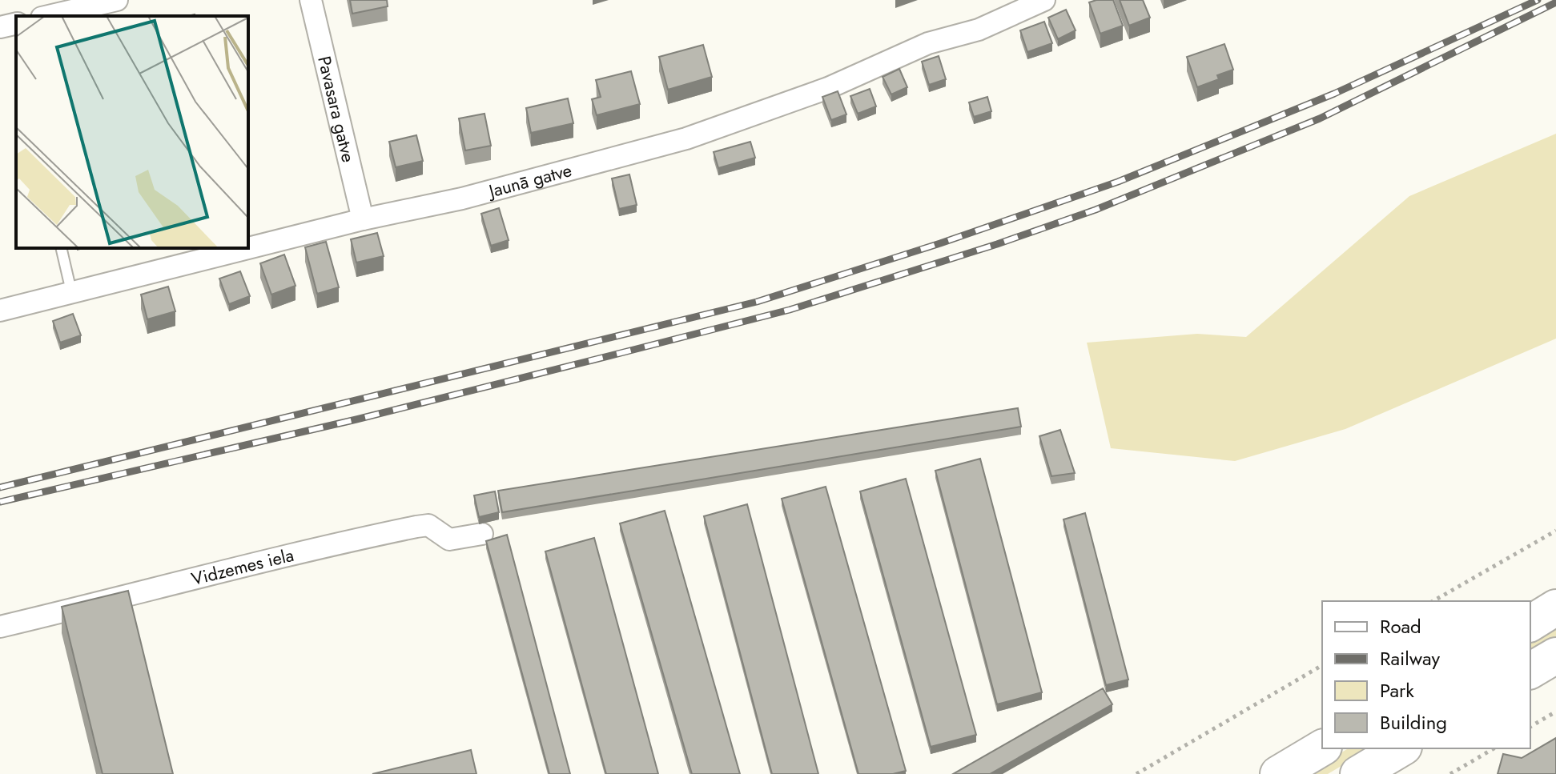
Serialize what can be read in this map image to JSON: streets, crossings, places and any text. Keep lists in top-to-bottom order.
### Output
{
  "streets": {
    "street": ["Pavasara gatve", "Jaunā gatve", "Vidzemes iela"]
  },
  "crossings": [
    ["Pavasara gatve", "Jaunā gatve"]
  ],
  "legend": [
    "Road",
    "Railway",
    "Park",
    "Building"
  ]
}
